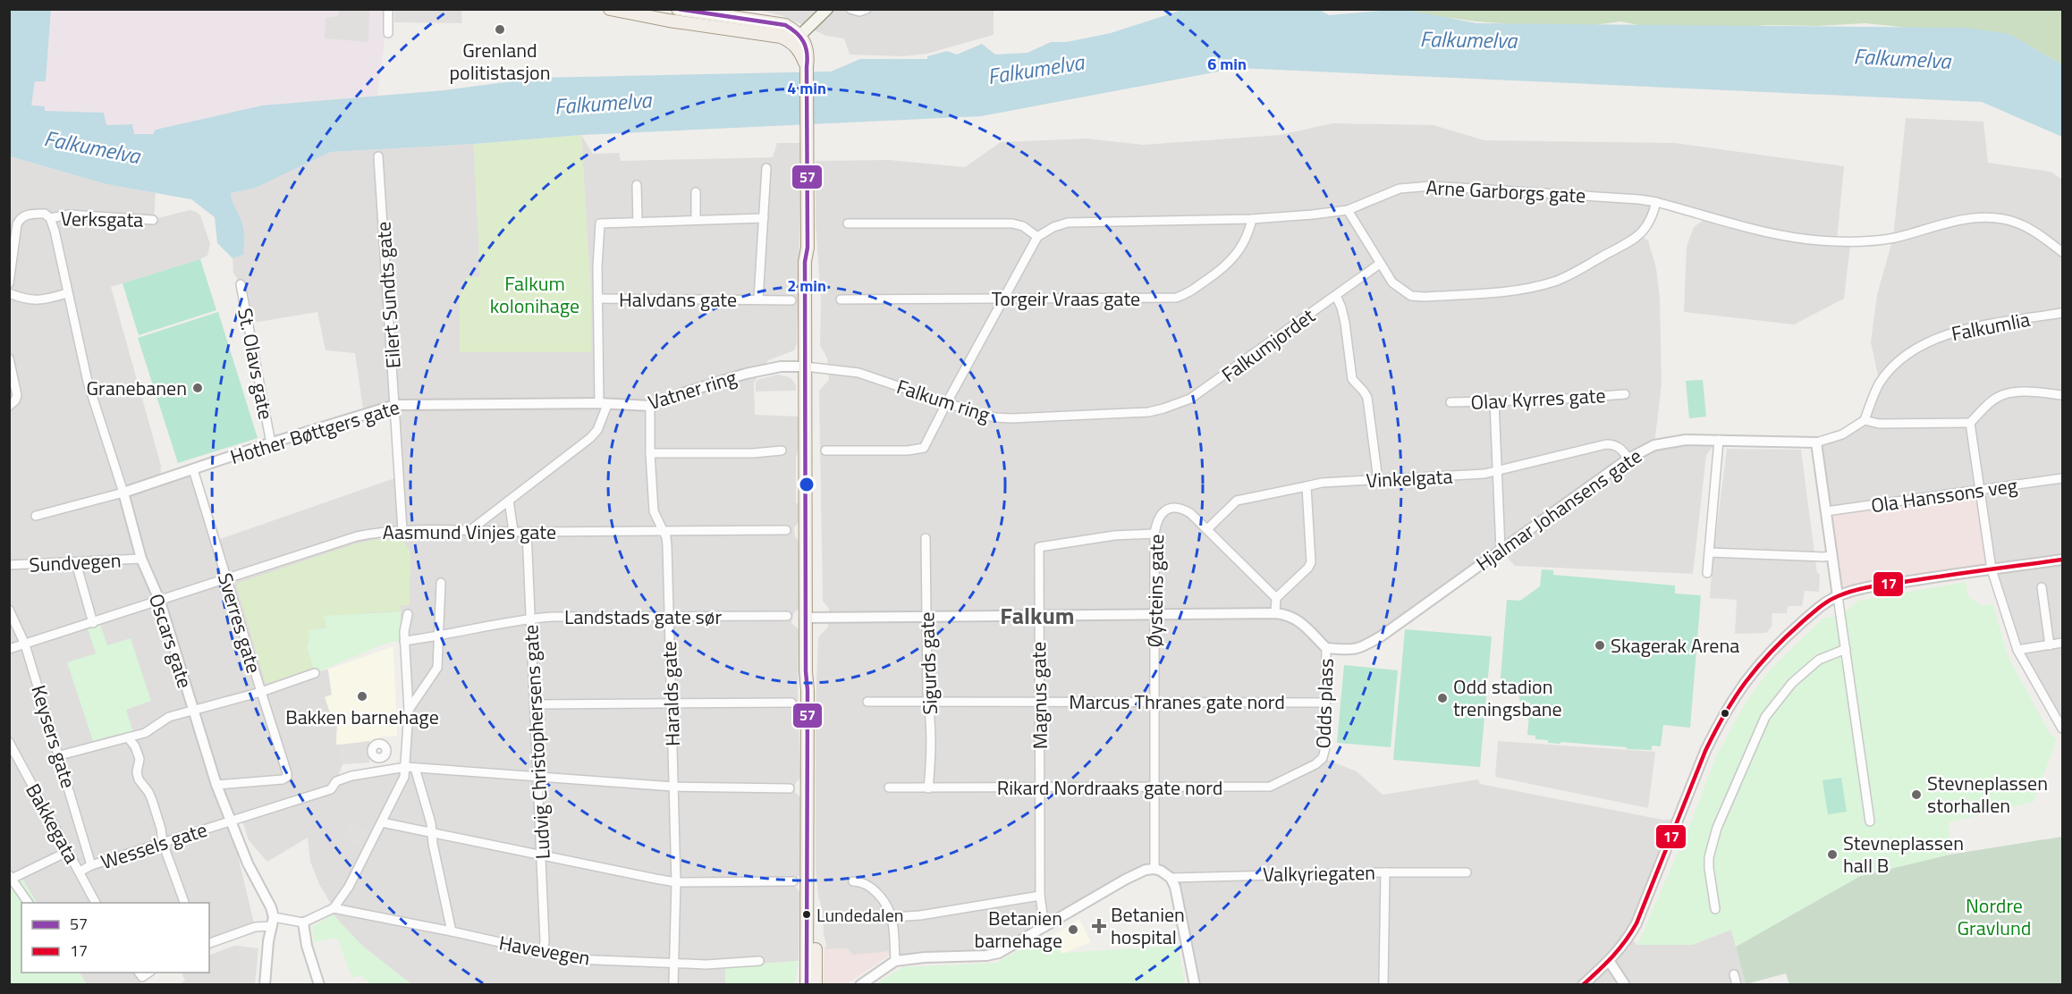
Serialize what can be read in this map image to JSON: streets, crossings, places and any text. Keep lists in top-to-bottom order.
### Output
{
  "streets": {
    "street": [
      "Arne Garborgs gate",
      "Verksgata",
      "Eilert Sundts gate",
      "Torgeir Vraas gate",
      "Halvdans gate",
      "Falkumlia",
      "Falkumjordet",
      "St. Olavs gate",
      "Vatner ring",
      "Olav Kyrres gate",
      "Falkum ring",
      "Hother Bøttgers gate",
      "Vinkelgata",
      "Ola Hanssons veg",
      "Hjalmar Johansens gate",
      "Aasmund Vinjes gate",
      "Sundvegen",
      "Øysteins gate",
      "Landstads gate sør",
      "Sverres gate",
      "Oscars gate",
      "Sigurds gate",
      "Haralds gate",
      "Magnus gate",
      "Marcus Thranes gate nord",
      "Odds plass",
      "Keysers gate",
      "Ludvig Christophersens gate",
      "Rikard Nordraaks gate nord",
      "Bakkegata",
      "Wessels gate",
      "Valkyriegaten",
      "Havevegen"
    ]
  },
  "crossings": [
    ["Arne Garborgs gate", "Torgeir Vraas gate"],
    ["Verksgata", "Oscars gate"],
    ["Eilert Sundts gate", "Hother Bøttgers gate"],
    ["Eilert Sundts gate", "Aasmund Vinjes gate"],
    ["Halvdans gate", "Vatner ring"],
    ["Halvdans gate", "Hother Bøttgers gate"],
    ["Falkumlia", "Hjalmar Johansens gate"],
    ["Falkumjordet", "Falkum ring"],
    ["St. Olavs gate", "Hother Bøttgers gate"],
    ["Vatner ring", "Falkum ring"],
    ["Vatner ring", "Hother Bøttgers gate"],
    ["Vatner ring", "Haralds gate"],
    ["Hother Bøttgers gate", "Sverres gate"],
    ["Hother Bøttgers gate", "Oscars gate"],
    ["Vinkelgata", "Hjalmar Johansens gate"],
    ["Vinkelgata", "Øysteins gate"],
    ["Hjalmar Johansens gate", "Odds plass"],
    ["Aasmund Vinjes gate", "Sverres gate"],
    ["Aasmund Vinjes gate", "Oscars gate"],
    ["Aasmund Vinjes gate", "Haralds gate"],
    ["Aasmund Vinjes gate", "Keysers gate"],
    ["Aasmund Vinjes gate", "Ludvig Christophersens gate"],
    ["Sundvegen", "Oscars gate"],
    ["Øysteins gate", "Magnus gate"],
    ["Øysteins gate", "Marcus Thranes gate nord"],
    ["Øysteins gate", "Rikard Nordraaks gate nord"],
    ["Landstads gate sør", "Haralds gate"],
    ["Landstads gate sør", "Ludvig Christophersens gate"],
    ["Sverres gate", "Oscars gate"],
    ["Oscars gate", "Wessels gate"],
    ["Sigurds gate", "Marcus Thranes gate nord"],
    ["Sigurds gate", "Rikard Nordraaks gate nord"],
    ["Haralds gate", "Wessels gate"],
    ["Haralds gate", "Havevegen"],
    ["Magnus gate", "Marcus Thranes gate nord"],
    ["Magnus gate", "Rikard Nordraaks gate nord"],
    ["Marcus Thranes gate nord", "Odds plass"],
    ["Odds plass", "Rikard Nordraaks gate nord"],
    ["Keysers gate", "Wessels gate"],
    ["Ludvig Christophersens gate", "Wessels gate"],
    ["Ludvig Christophersens gate", "Havevegen"],
    ["Bakkegata", "Wessels gate"]
  ],
  "districts": ["Falkum"],
  "water": ["Falkumelva"],
  "parks": ["Falkum kolonihage", "Nordre Gravlund"],
  "places": {
    "other": [
      "Grenland politistasjon",
      "Granebanen",
      "Skagerak Arena",
      "Bakken barnehage",
      "Odd stadion treningsbane",
      "Stevneplassen storhallen",
      "Stevneplassen hall B",
      "Lundedalen",
      "Betanien barnehage"
    ],
    "health": ["Betanien hospital"]
  },
  "lines": ["transit line 57", "transit line 17"],
  "legend": ["57", "17"],
  "rings": ["6 min", "4 min", "2 min"]
}
